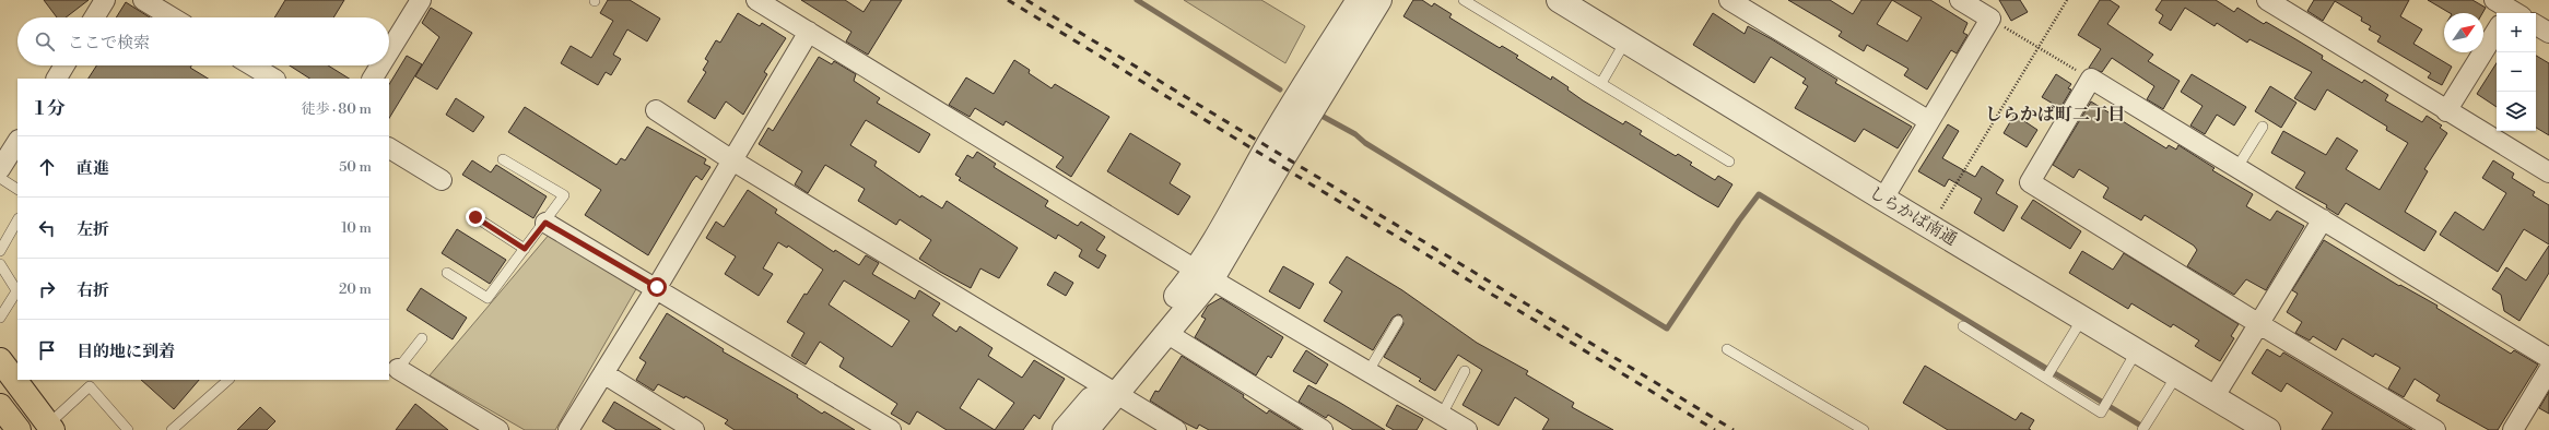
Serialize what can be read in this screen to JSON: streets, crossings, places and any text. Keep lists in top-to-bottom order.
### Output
{
  "streets": {
    "street": ["しらかば南通"]
  },
  "districts": ["しらかば町二丁目"],
  "north": "top right",
  "page": {
    "map_buttons": ["+", "−"],
    "search": "ここで検索",
    "heading": ["1 分", "徒歩 · 80 m"],
    "list": [
      ["直進", "50 m"],
      ["左折", "10 m"],
      ["右折", "20 m"],
      "目的地に到着"
    ]
  }
}
